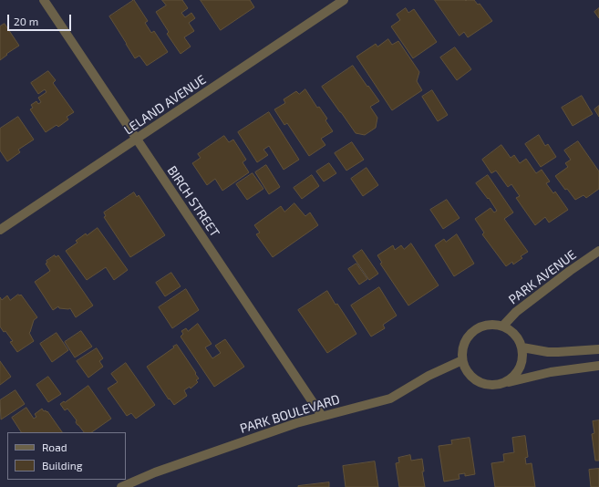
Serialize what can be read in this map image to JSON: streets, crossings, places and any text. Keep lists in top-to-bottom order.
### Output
{
  "streets": {
    "street": [
      "LELAND AVENUE",
      "BIRCH STREET",
      "PARK AVENUE",
      "PARK BOULEVARD"
    ]
  },
  "crossings": [
    ["LELAND AVENUE", "BIRCH STREET"],
    ["BIRCH STREET", "PARK BOULEVARD"],
    ["PARK AVENUE", "PARK BOULEVARD"]
  ],
  "legend": ["Road", "Building"],
  "scale_bar": "20 m"
}
